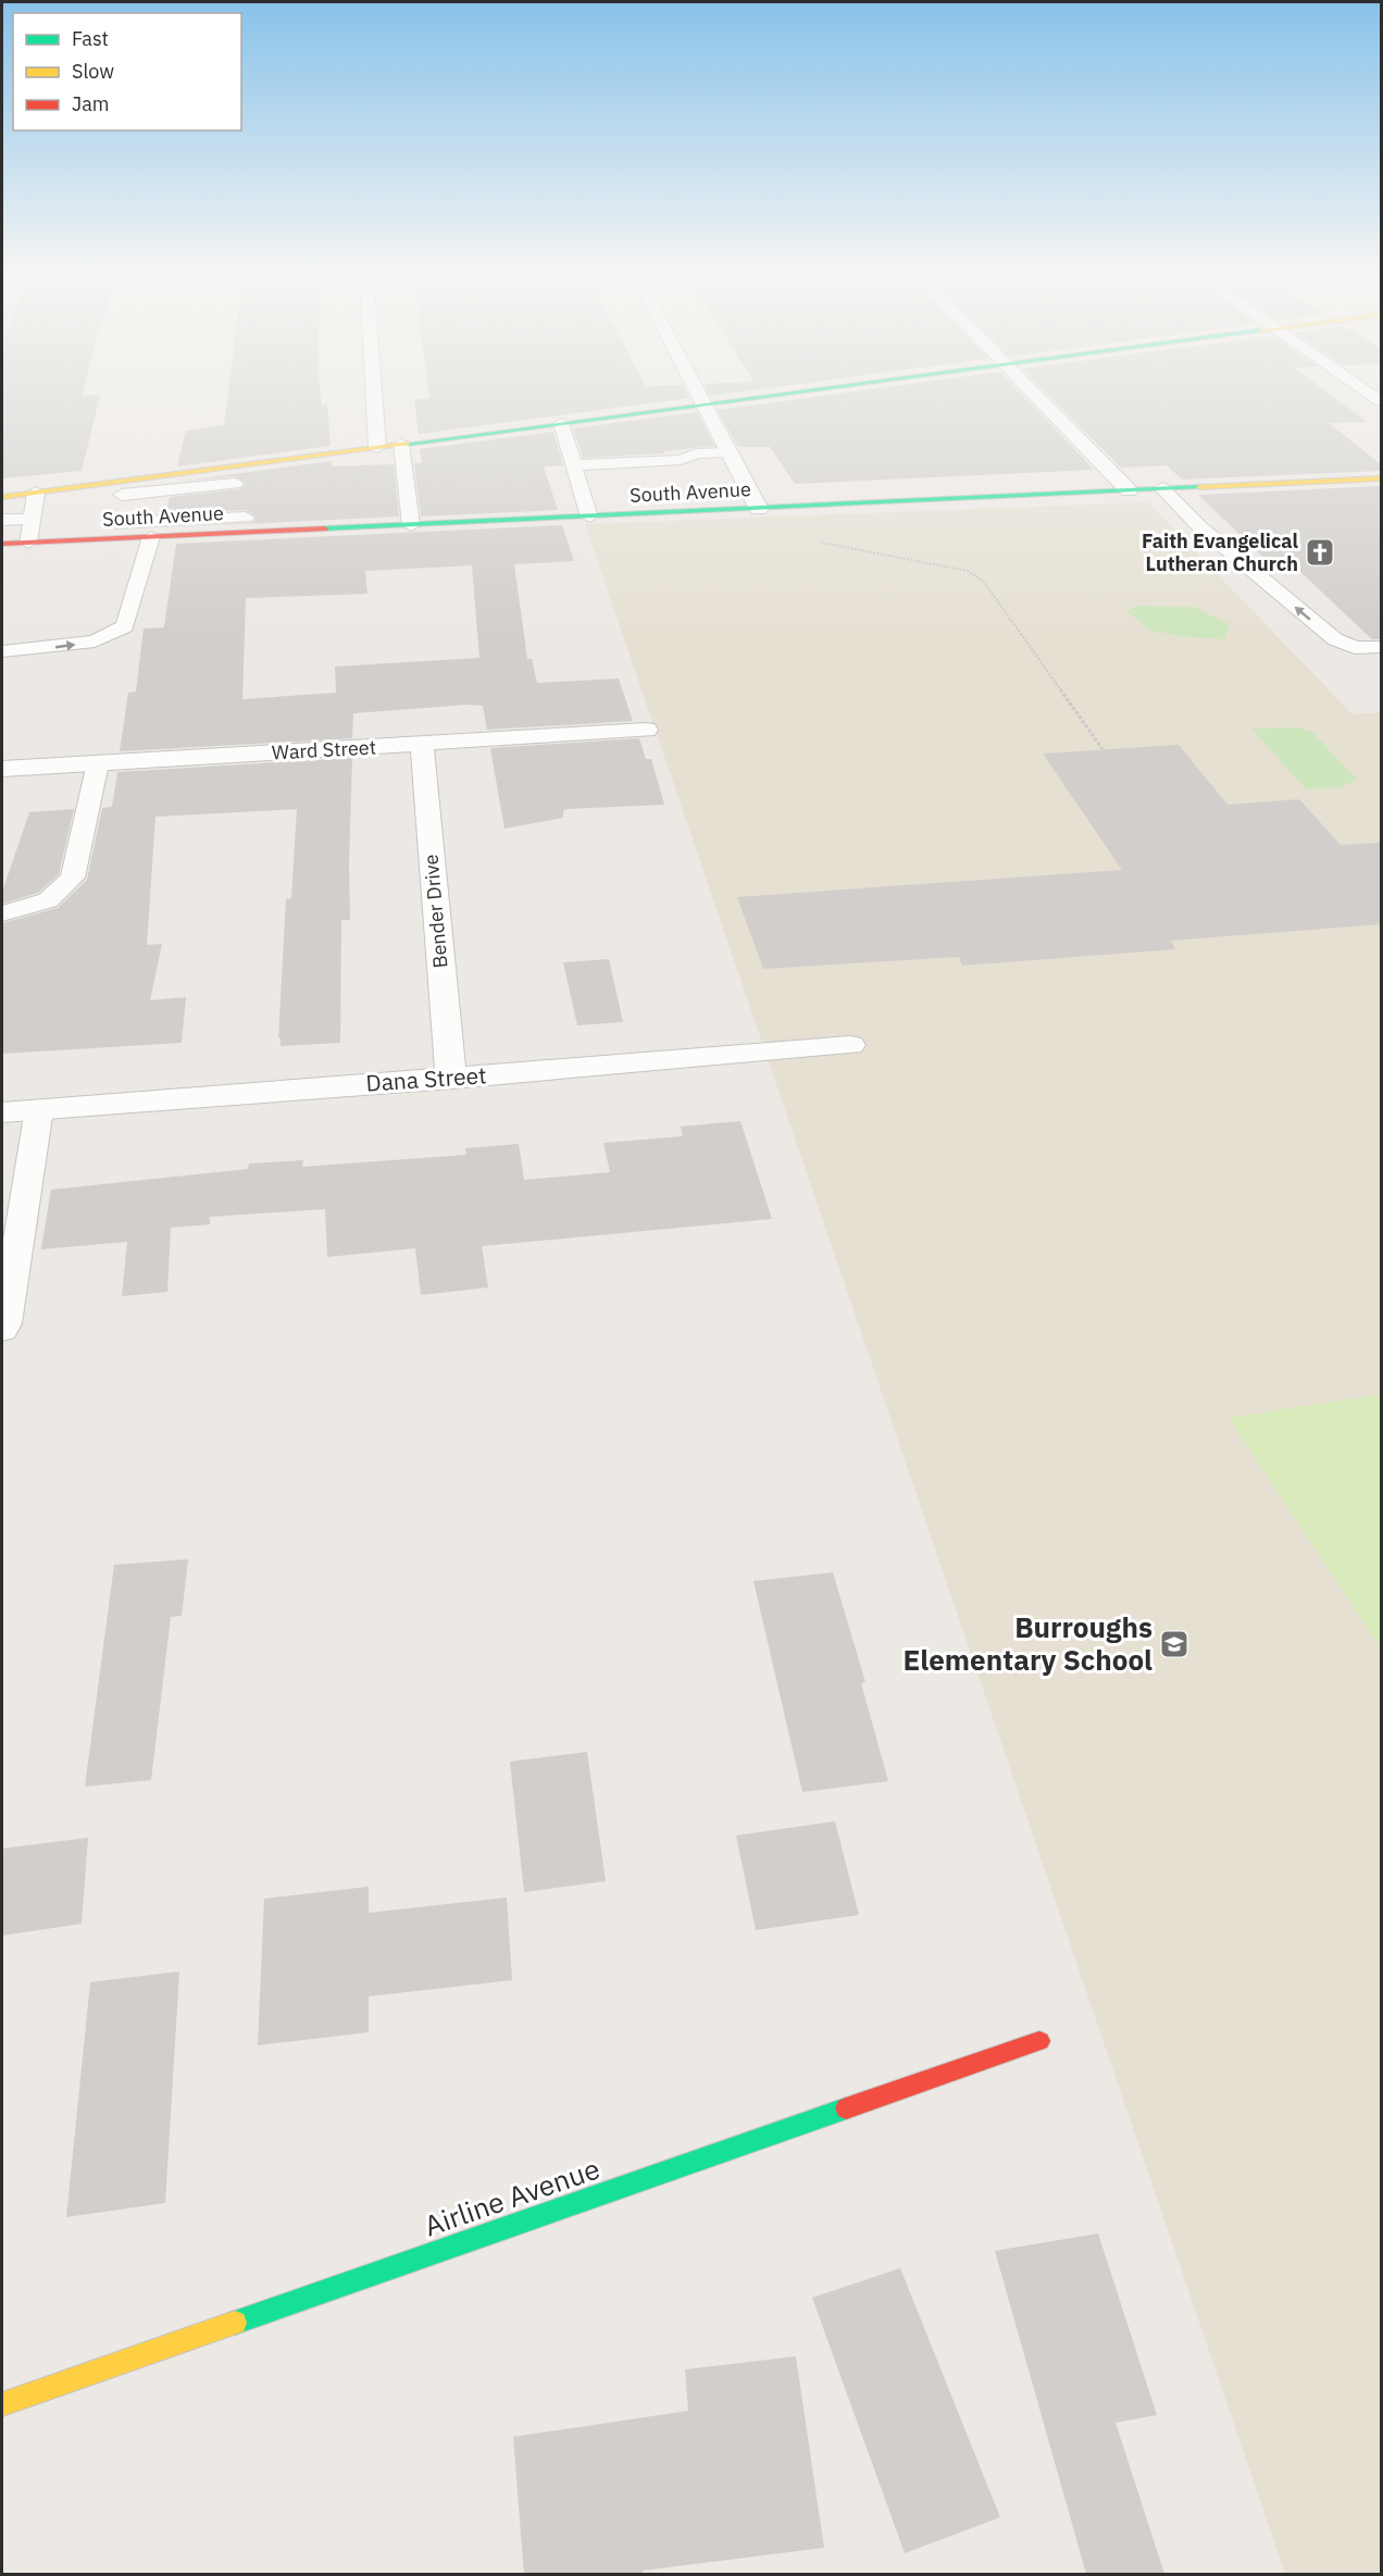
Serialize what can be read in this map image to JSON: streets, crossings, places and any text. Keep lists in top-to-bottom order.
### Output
{
  "streets": {
    "main road": ["South Avenue", "Airline Avenue"],
    "street": ["Ward Street", "Bender Drive", "Dana Street"]
  },
  "crossings": [
    ["Ward Street", "Bender Drive"],
    ["Bender Drive", "Dana Street"]
  ],
  "places": {
    "church": ["Faith Evangelical Lutheran Church"],
    "school or university": ["Burroughs Elementary School"]
  },
  "legend": ["Fast", "Slow", "Jam"]
}
